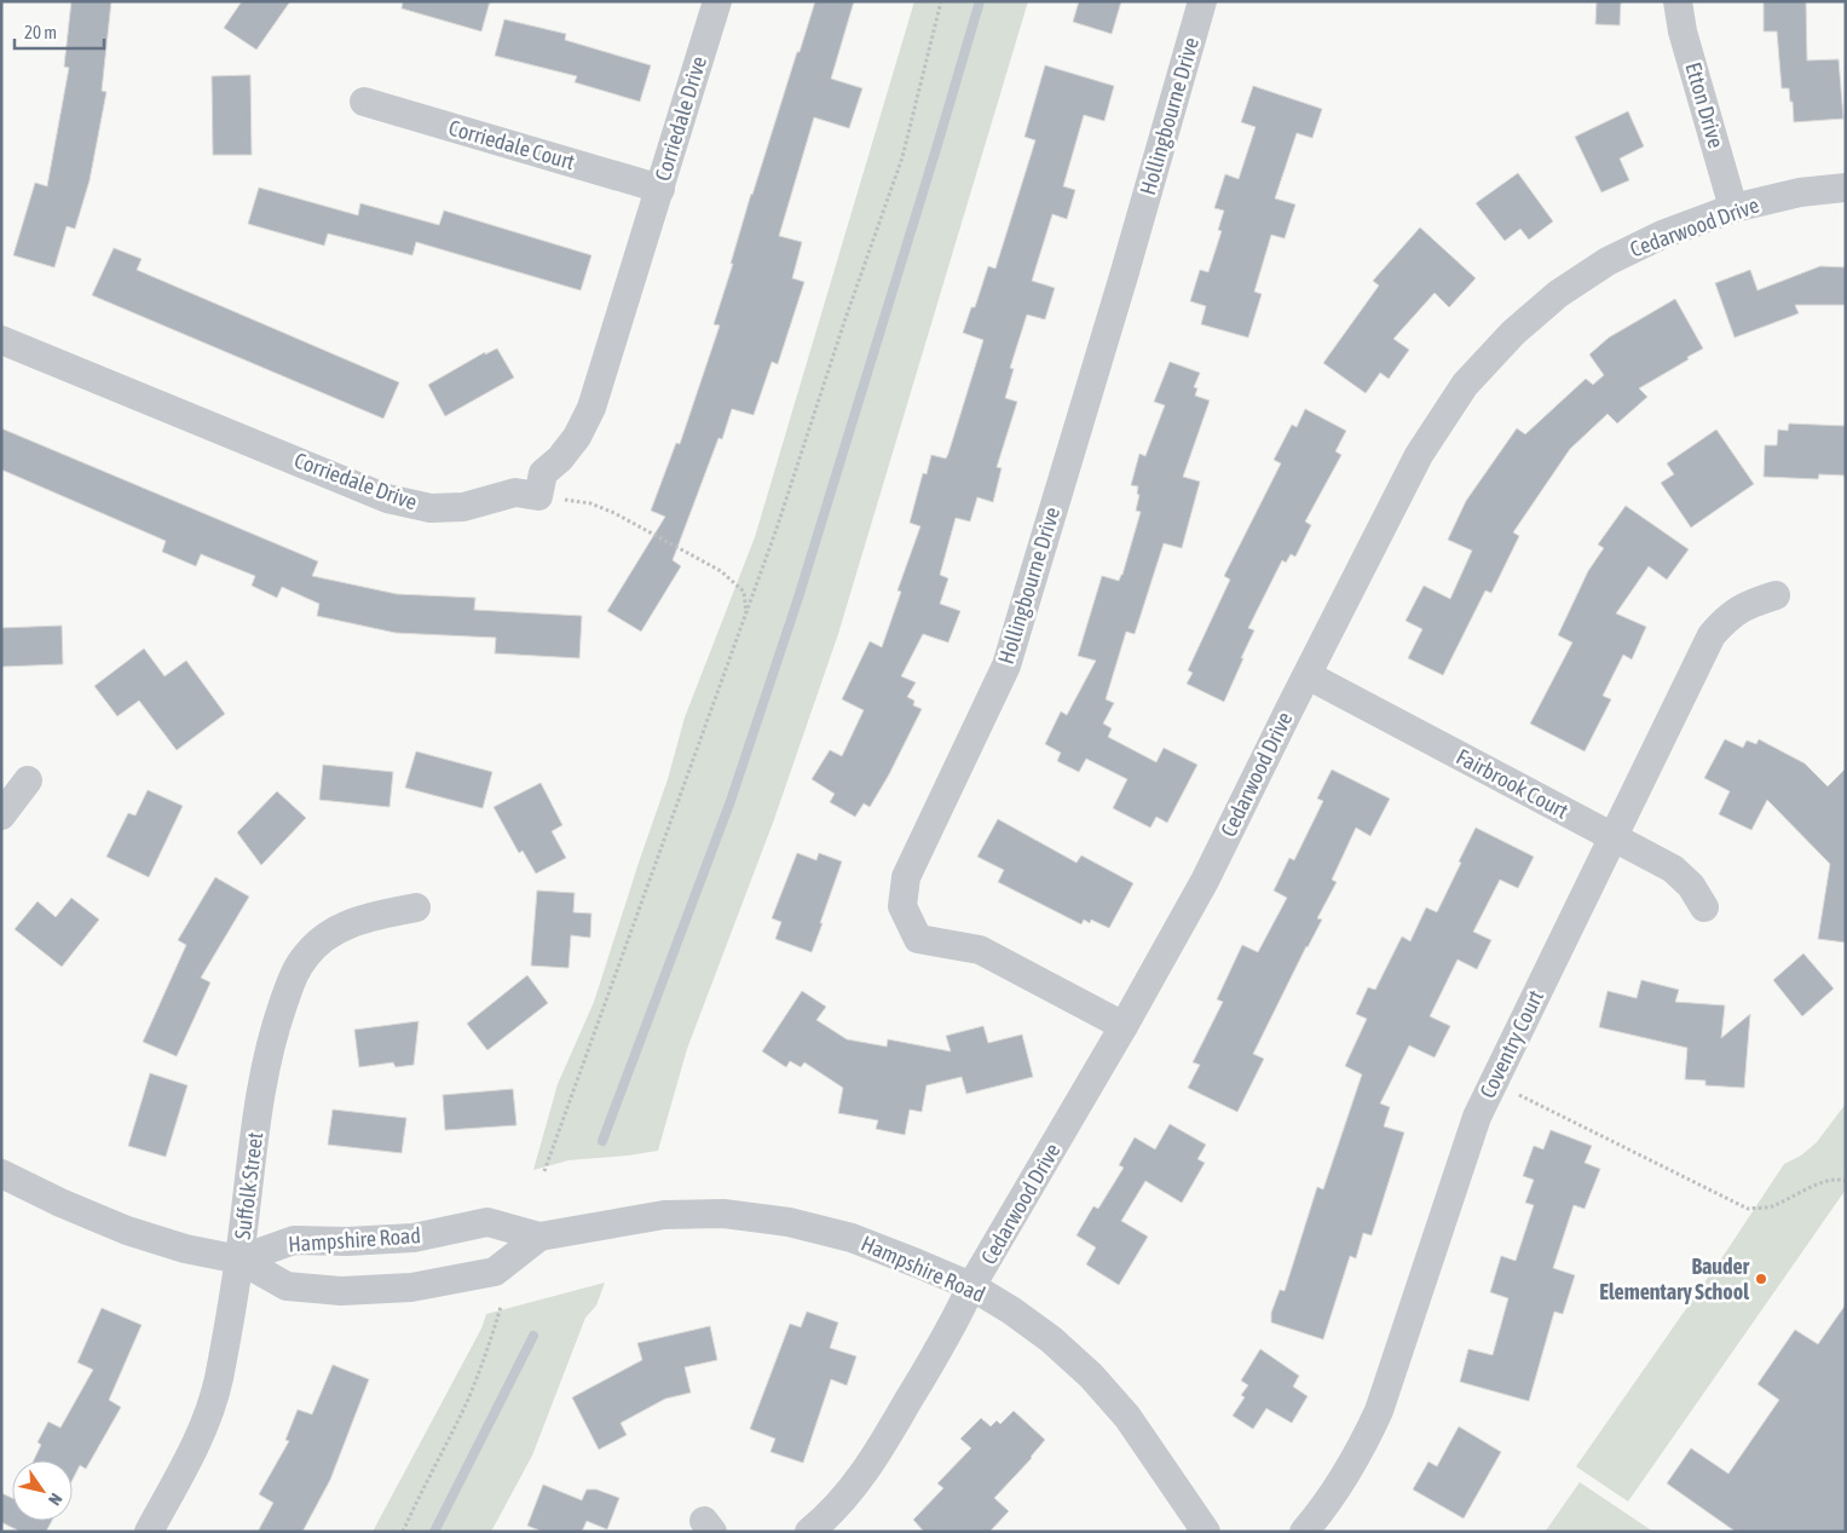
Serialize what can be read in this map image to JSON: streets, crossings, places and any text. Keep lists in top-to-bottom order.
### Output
{
  "streets": {
    "street": [
      "Etton Drive",
      "Hollingbourne Drive",
      "Corriedale Drive",
      "Corriedale Court",
      "Cedarwood Drive",
      "Fairbrook Court",
      "Coventry Court",
      "Suffolk Street",
      "Hampshire Road"
    ]
  },
  "crossings": [
    ["Etton Drive", "Cedarwood Drive"],
    ["Hollingbourne Drive", "Cedarwood Drive"],
    ["Corriedale Drive", "Corriedale Court"],
    ["Cedarwood Drive", "Fairbrook Court"],
    ["Cedarwood Drive", "Hampshire Road"],
    ["Fairbrook Court", "Coventry Court"],
    ["Suffolk Street", "Hampshire Road"]
  ],
  "places": ["Bauder Elementary School"],
  "scale_bar": "20 m",
  "north": "bottom right"
}
